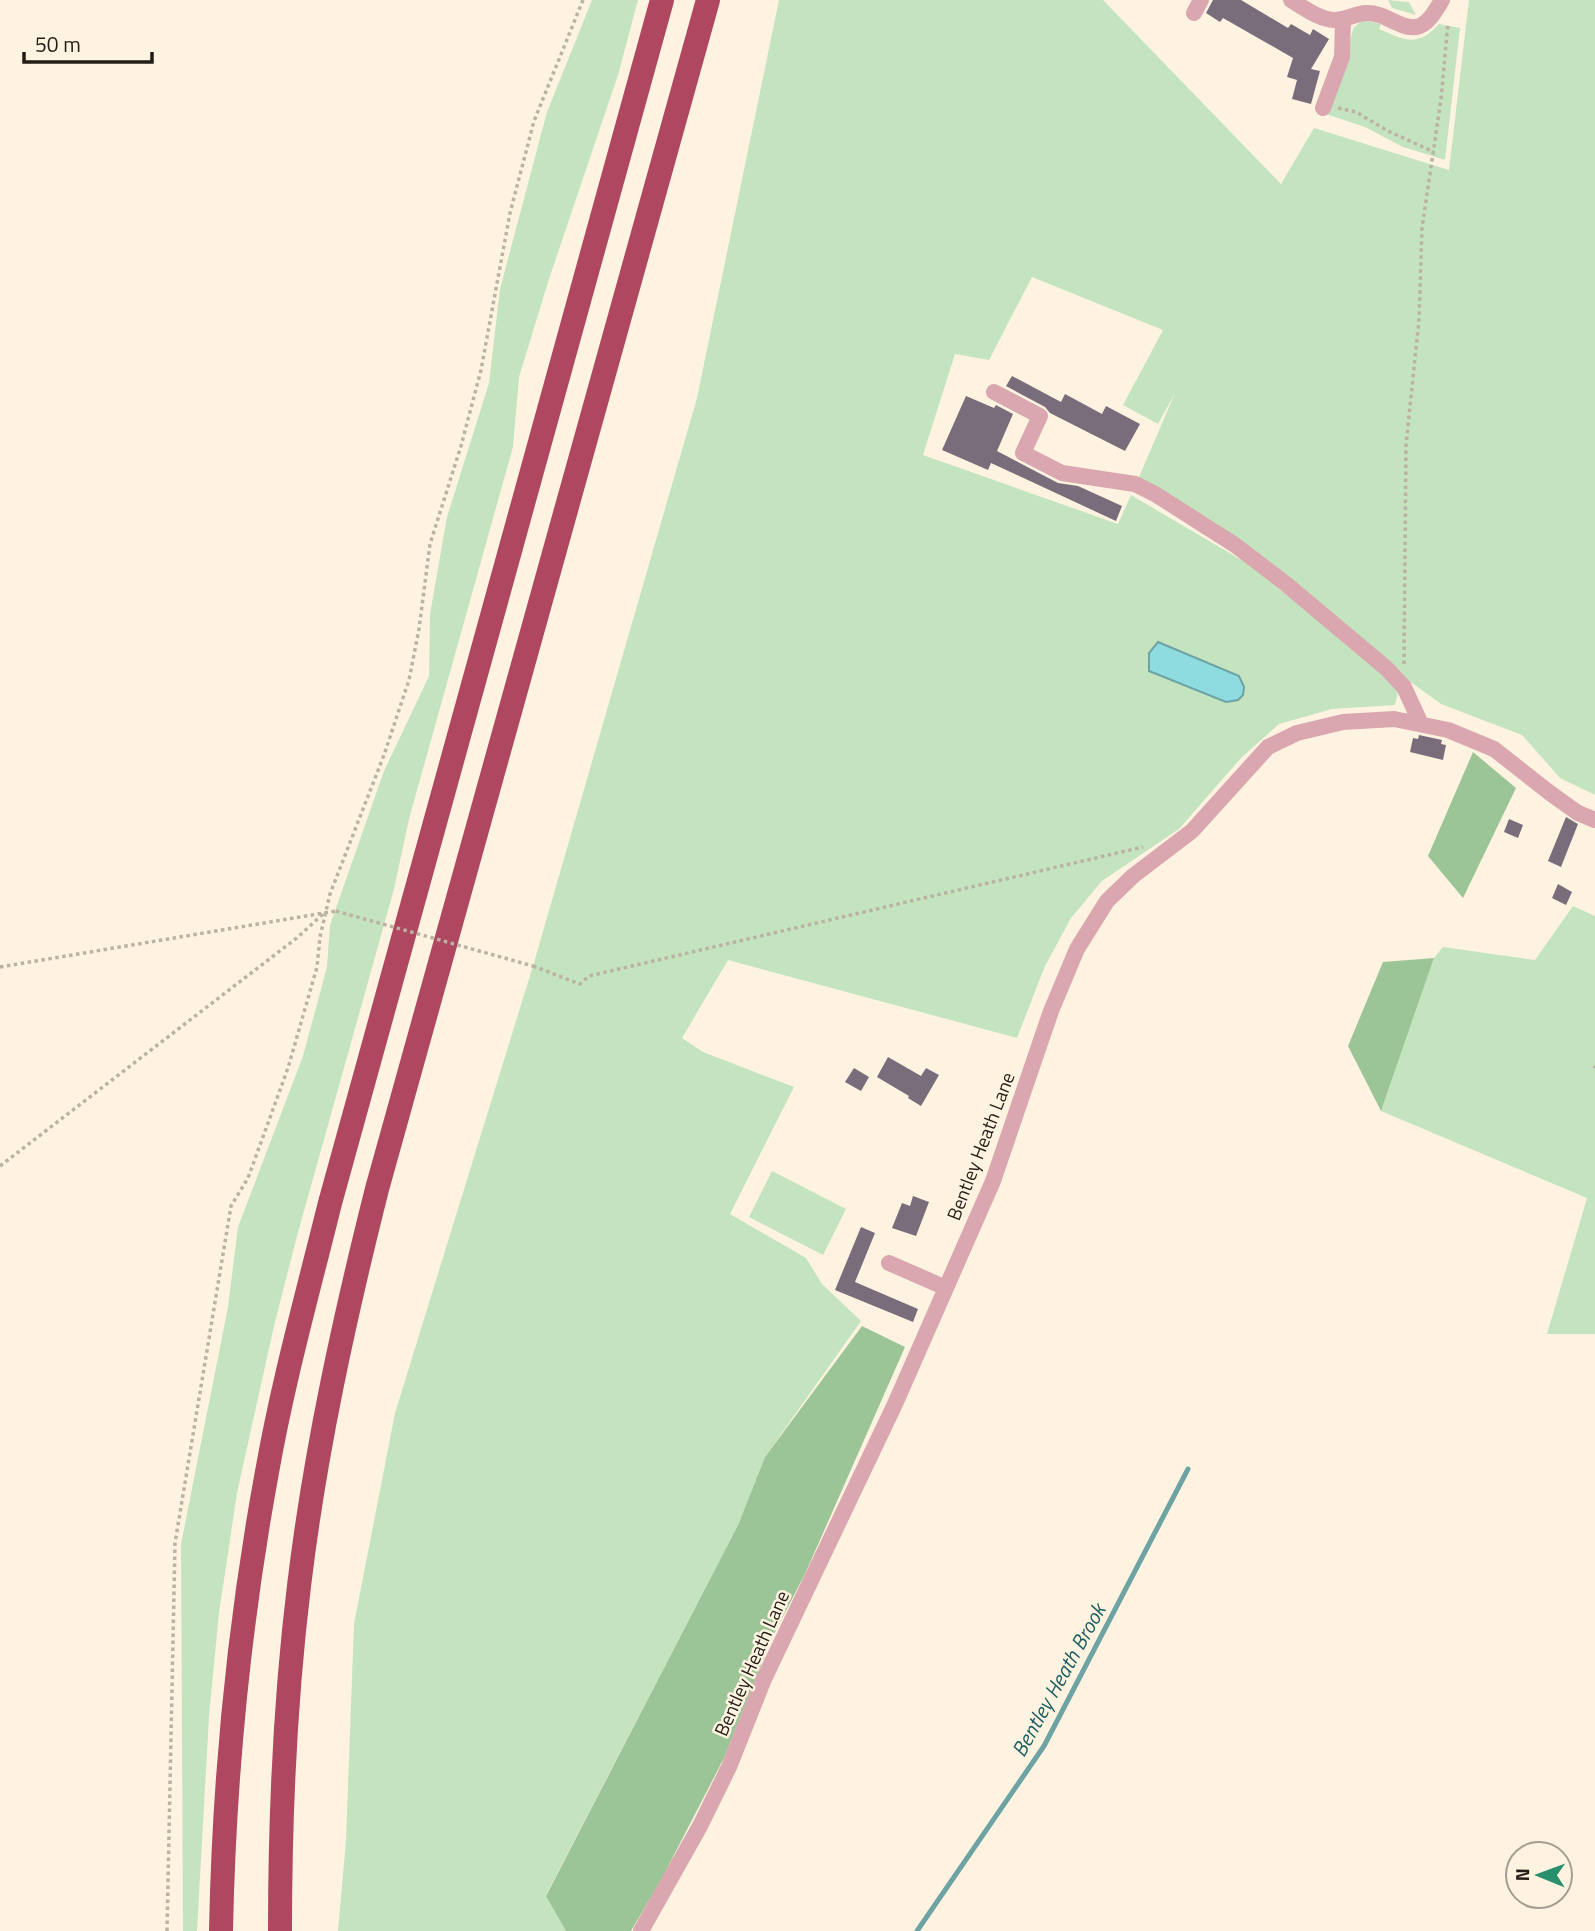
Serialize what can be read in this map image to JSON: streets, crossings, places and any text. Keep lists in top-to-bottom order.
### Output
{
  "streets": {
    "street": ["Bentley Heath Lane"]
  },
  "water": ["Bentley Heath Brook"],
  "scale_bar": "50 m",
  "north": "left"
}
